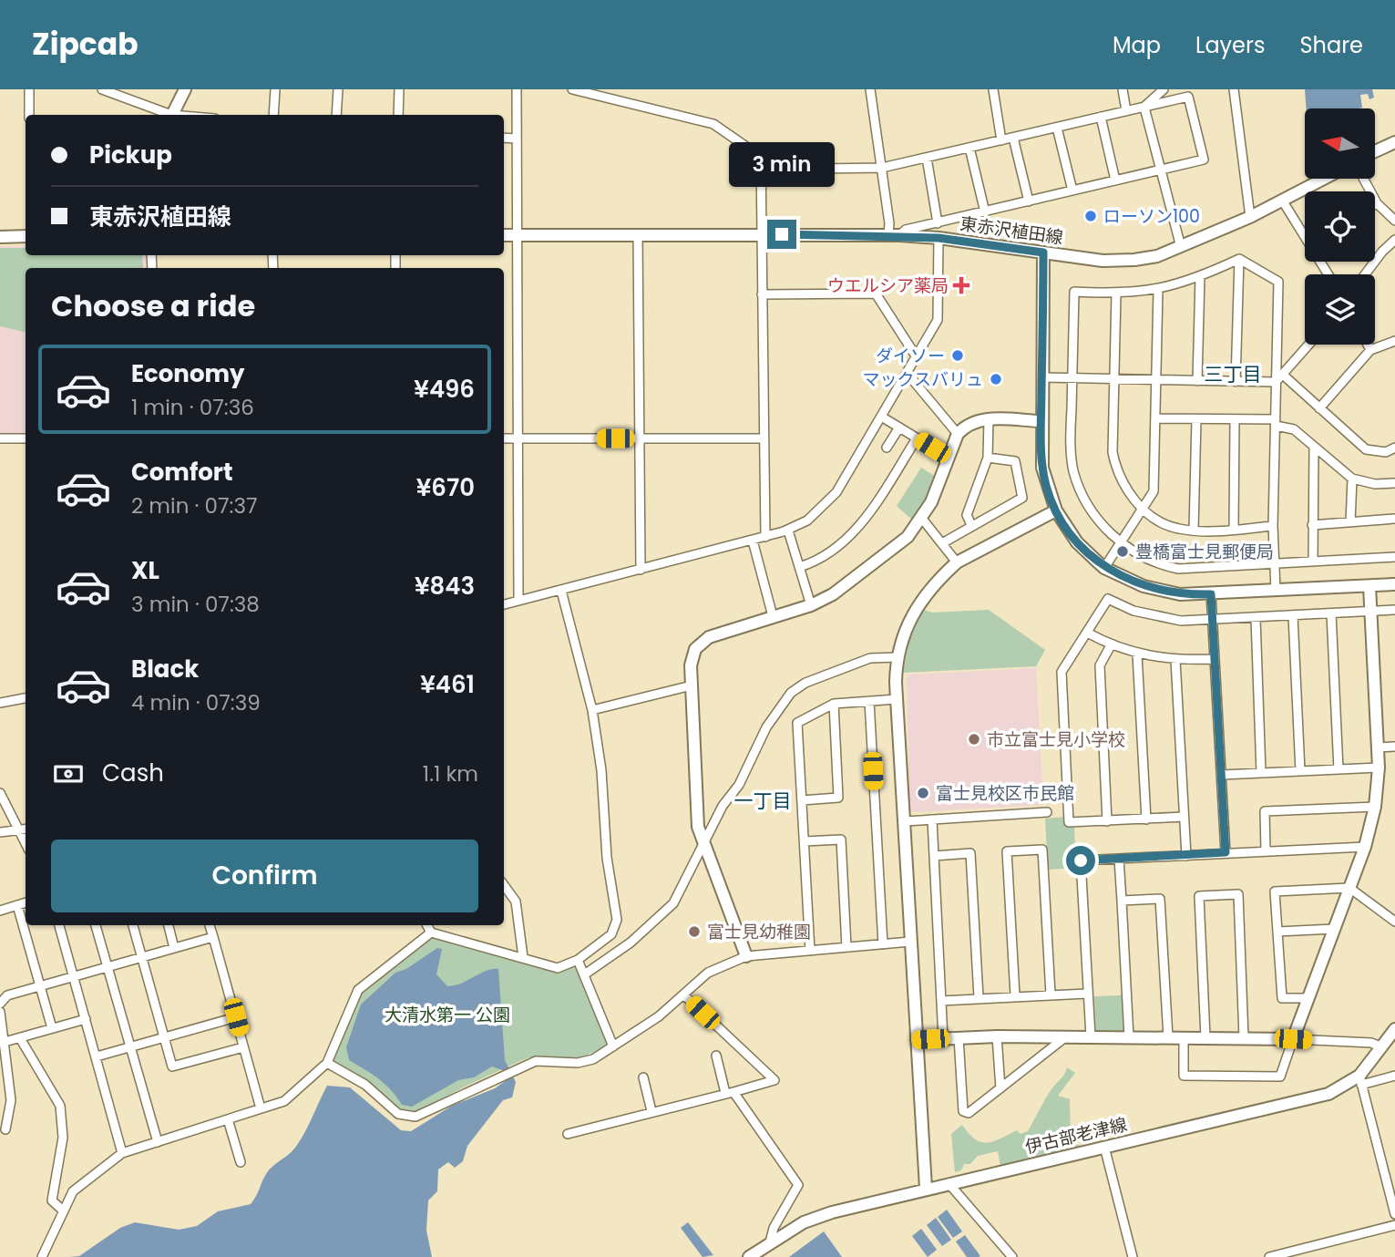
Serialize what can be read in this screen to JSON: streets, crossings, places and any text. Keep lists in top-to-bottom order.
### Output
{
  "streets": {
    "street": ["東赤沢植田線", "伊古部老津線"]
  },
  "districts": ["三丁目", "一丁目"],
  "parks": ["大清水第一 公園"],
  "places": {
    "other": [
      "ローソン100",
      "ダイソー",
      "マックスバリュ",
      "豊橋富士見郵便局",
      "市立富士見小学校",
      "富士見校区市民館",
      "富士見幼稚園"
    ],
    "health": ["ウエルシア薬局"]
  },
  "north": "left",
  "page": {
    "header": "Zipcab",
    "nav": ["Map", "Layers", "Share"],
    "banner": ["Pickup", "東赤沢植田線"],
    "bubble": "3 min",
    "heading": "Choose a ride",
    "list": [
      {
        "name": "Economy",
        "note": "1 min · 07:36",
        "value": "¥496"
      },
      {
        "name": "Comfort",
        "note": "2 min · 07:37",
        "value": "¥670"
      },
      {
        "name": "XL",
        "note": "3 min · 07:38",
        "value": "¥843"
      },
      {
        "name": "Black",
        "note": "4 min · 07:39",
        "value": "¥461"
      }
    ],
    "pay": ["Cash", "1.1 km"],
    "buttons": "Confirm"
  }
}
